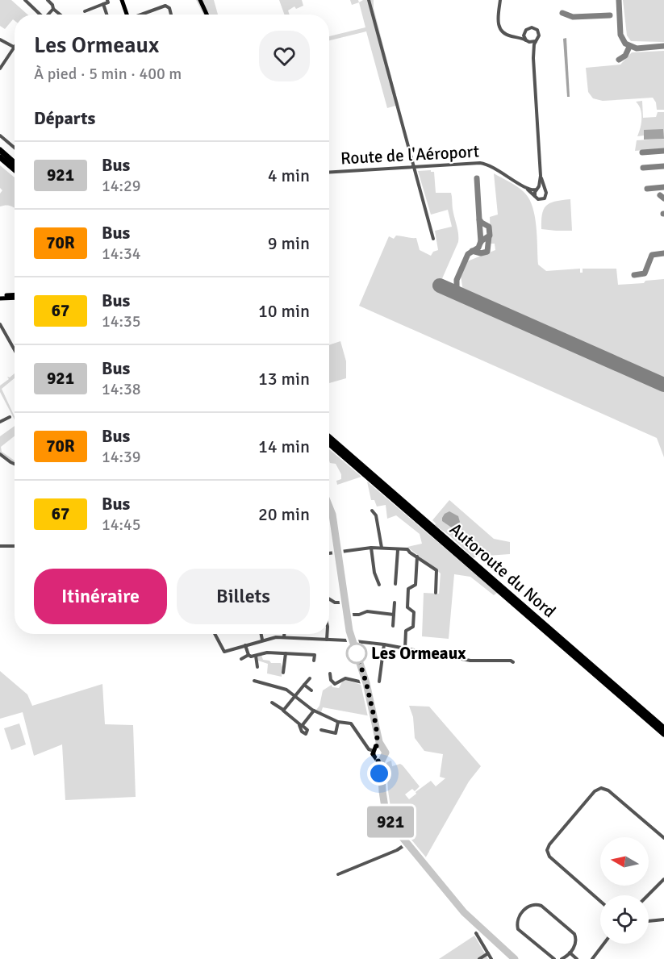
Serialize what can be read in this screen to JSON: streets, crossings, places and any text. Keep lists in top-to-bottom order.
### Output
{
  "streets": {
    "highway": ["Autoroute du Nord"],
    "street": ["Route de l'Aéroport"]
  },
  "places": ["Les Ormeaux"],
  "lines": ["bus line 921"],
  "north": "left",
  "page": {
    "on_map": "921",
    "heading": [
      ["Les Ormeaux", "À pied · 5 min · 400 m"],
      "Départs"
    ],
    "list": [
      {
        "mark": "921",
        "name": "Bus",
        "note": "14:29",
        "value": "4 min"
      },
      {
        "mark": "70R",
        "name": "Bus",
        "note": "14:34",
        "value": "9 min"
      },
      {
        "mark": "67",
        "name": "Bus",
        "note": "14:35",
        "value": "10 min"
      },
      {
        "mark": "921",
        "name": "Bus",
        "note": "14:38",
        "value": "13 min"
      },
      {
        "mark": "70R",
        "name": "Bus",
        "note": "14:39",
        "value": "14 min"
      },
      {
        "mark": "67",
        "name": "Bus",
        "note": "14:45",
        "value": "20 min"
      }
    ],
    "buttons": ["Itinéraire", "Billets"]
  }
}
